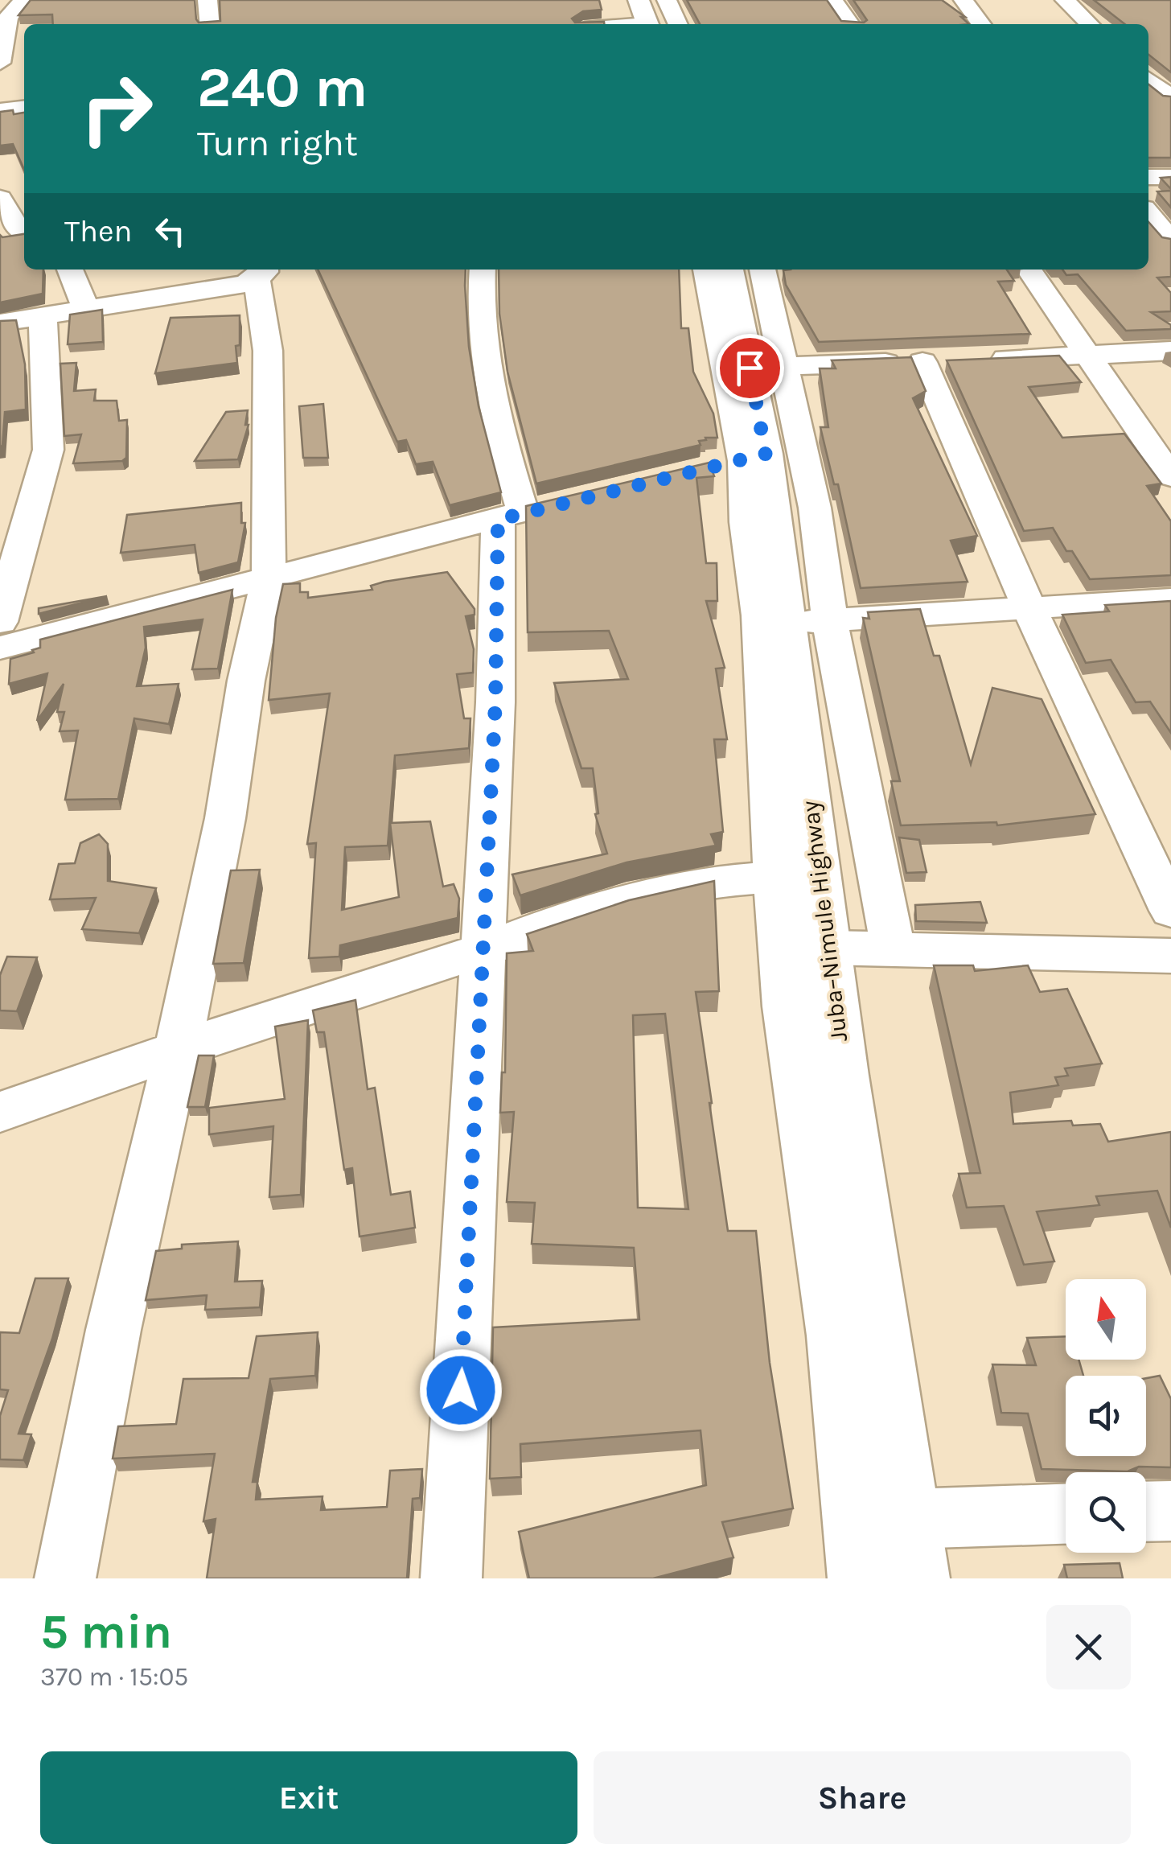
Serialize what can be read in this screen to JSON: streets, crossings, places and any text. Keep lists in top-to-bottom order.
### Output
{
  "streets": {
    "main road": ["Juba–Nimule Highway"]
  },
  "north": "top",
  "page": {
    "turn": ["240 m", "Turn right"],
    "then": "Then",
    "heading": ["5 min", "370 m · 15:05"],
    "buttons": ["Exit", "Share"]
  }
}
